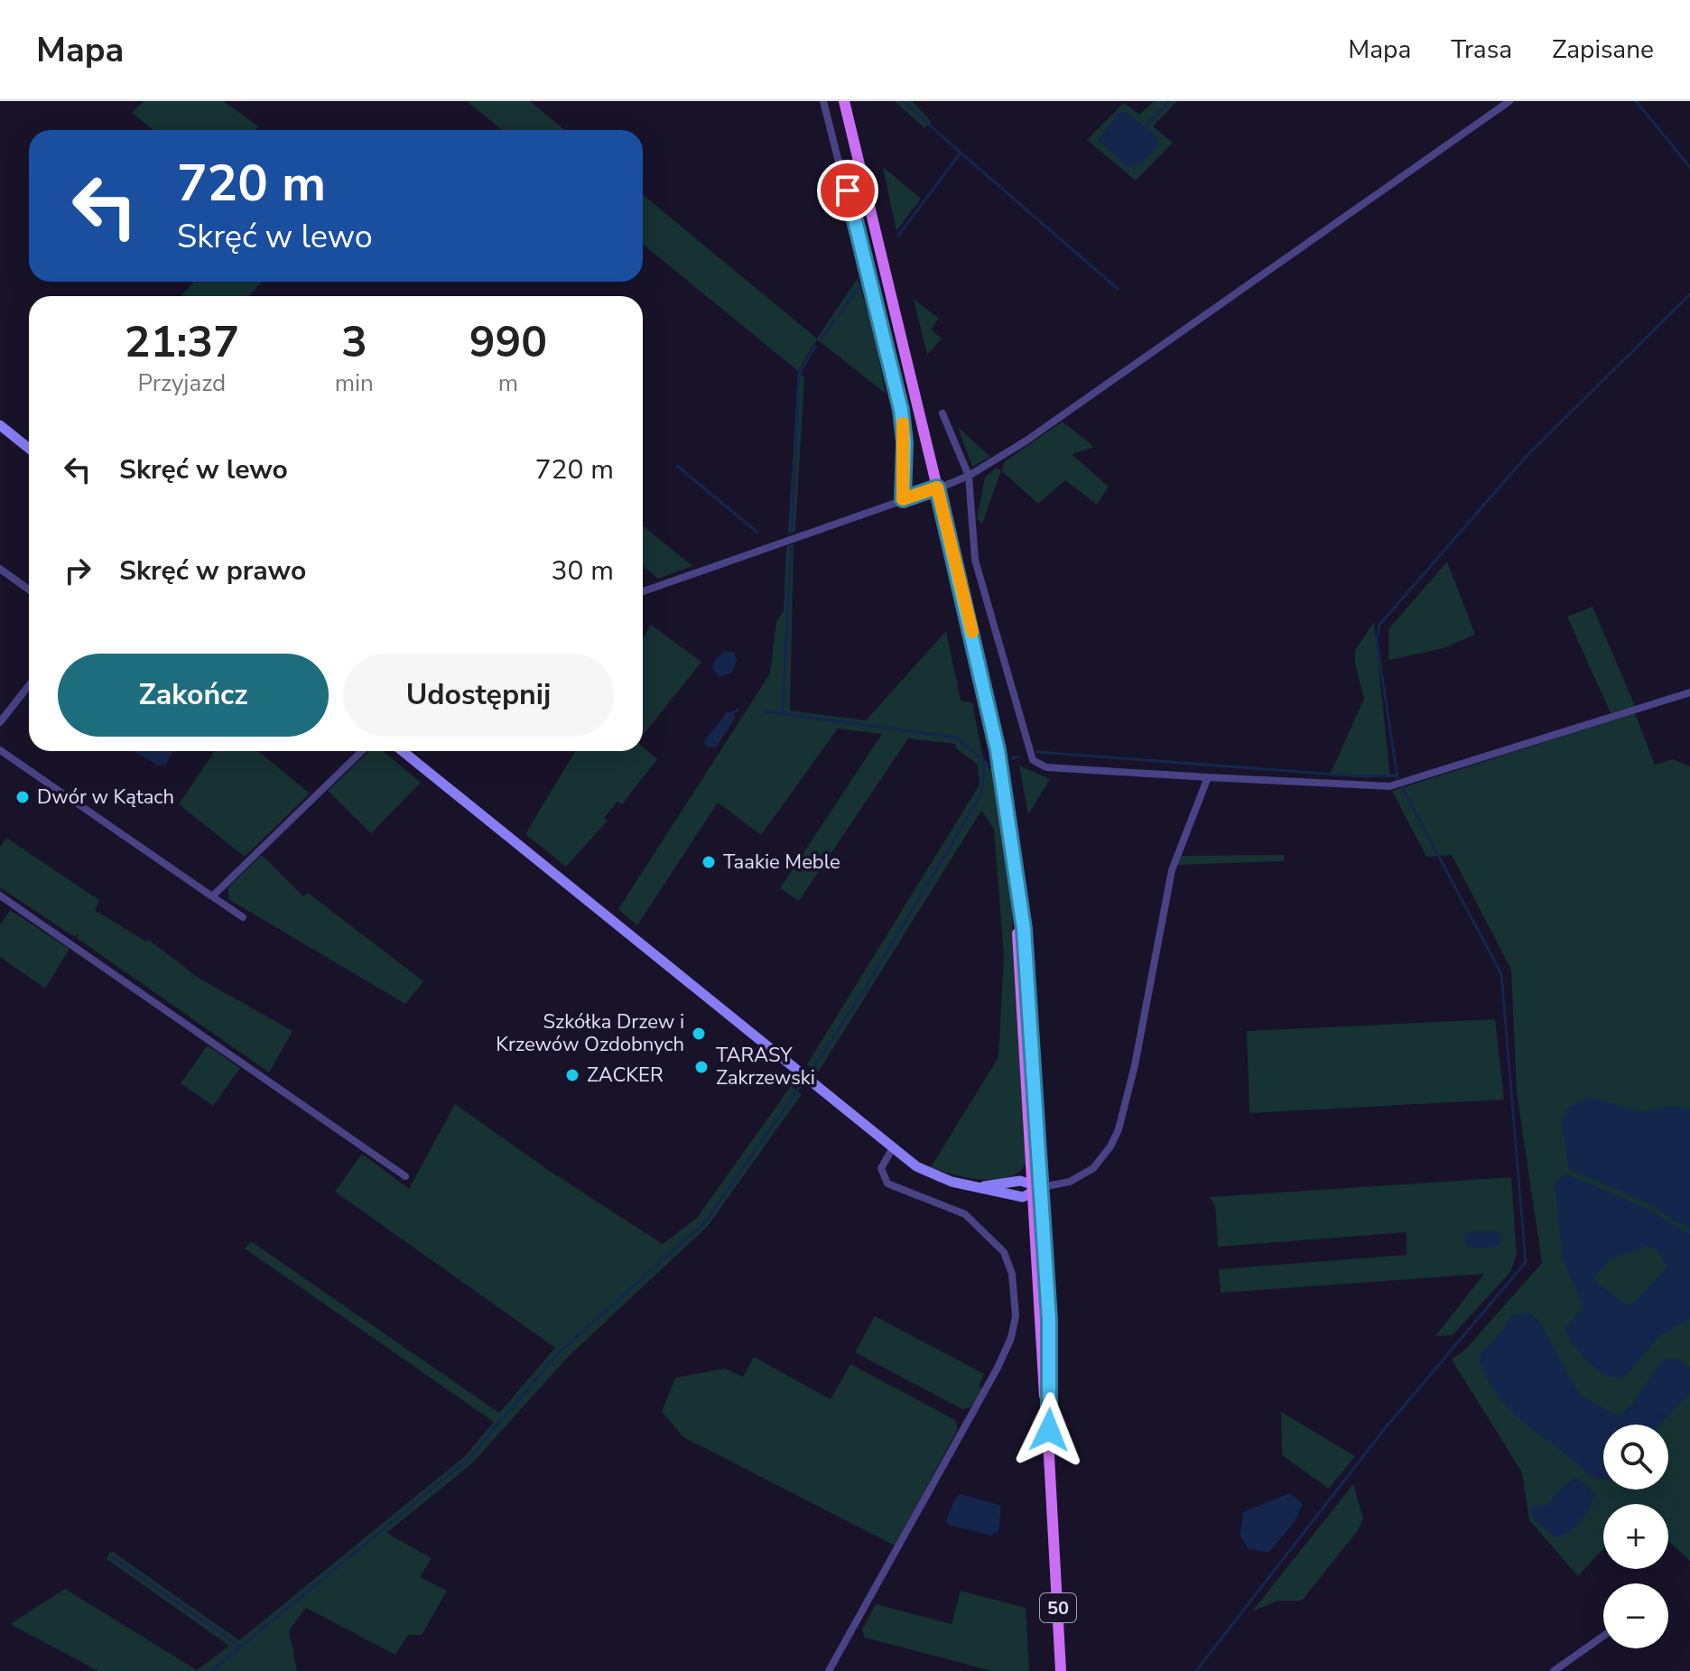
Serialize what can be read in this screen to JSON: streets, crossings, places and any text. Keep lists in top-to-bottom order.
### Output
{
  "streets": {
    "main road": ["50"]
  },
  "places": [
    "Dwór w Kątach",
    "Taakie Meble",
    "Szkółka Drzew i Krzewów Ozdobnych",
    "TARASY Zakrzewski",
    "ZACKER"
  ],
  "page": {
    "header": "Mapa",
    "nav": ["Mapa", "Trasa", "Zapisane"],
    "turn": ["720 m", "Skręć w lewo"],
    "eta": [
      "21:37",
      "Przyjazd",
      "3",
      "min",
      "990",
      "m"
    ],
    "list": [
      {
        "name": "Skręć w lewo",
        "value": "720 m"
      },
      {
        "name": "Skręć w prawo",
        "value": "30 m"
      }
    ],
    "buttons": ["Zakończ", "Udostępnij"],
    "map_buttons": ["+", "−"]
  }
}
